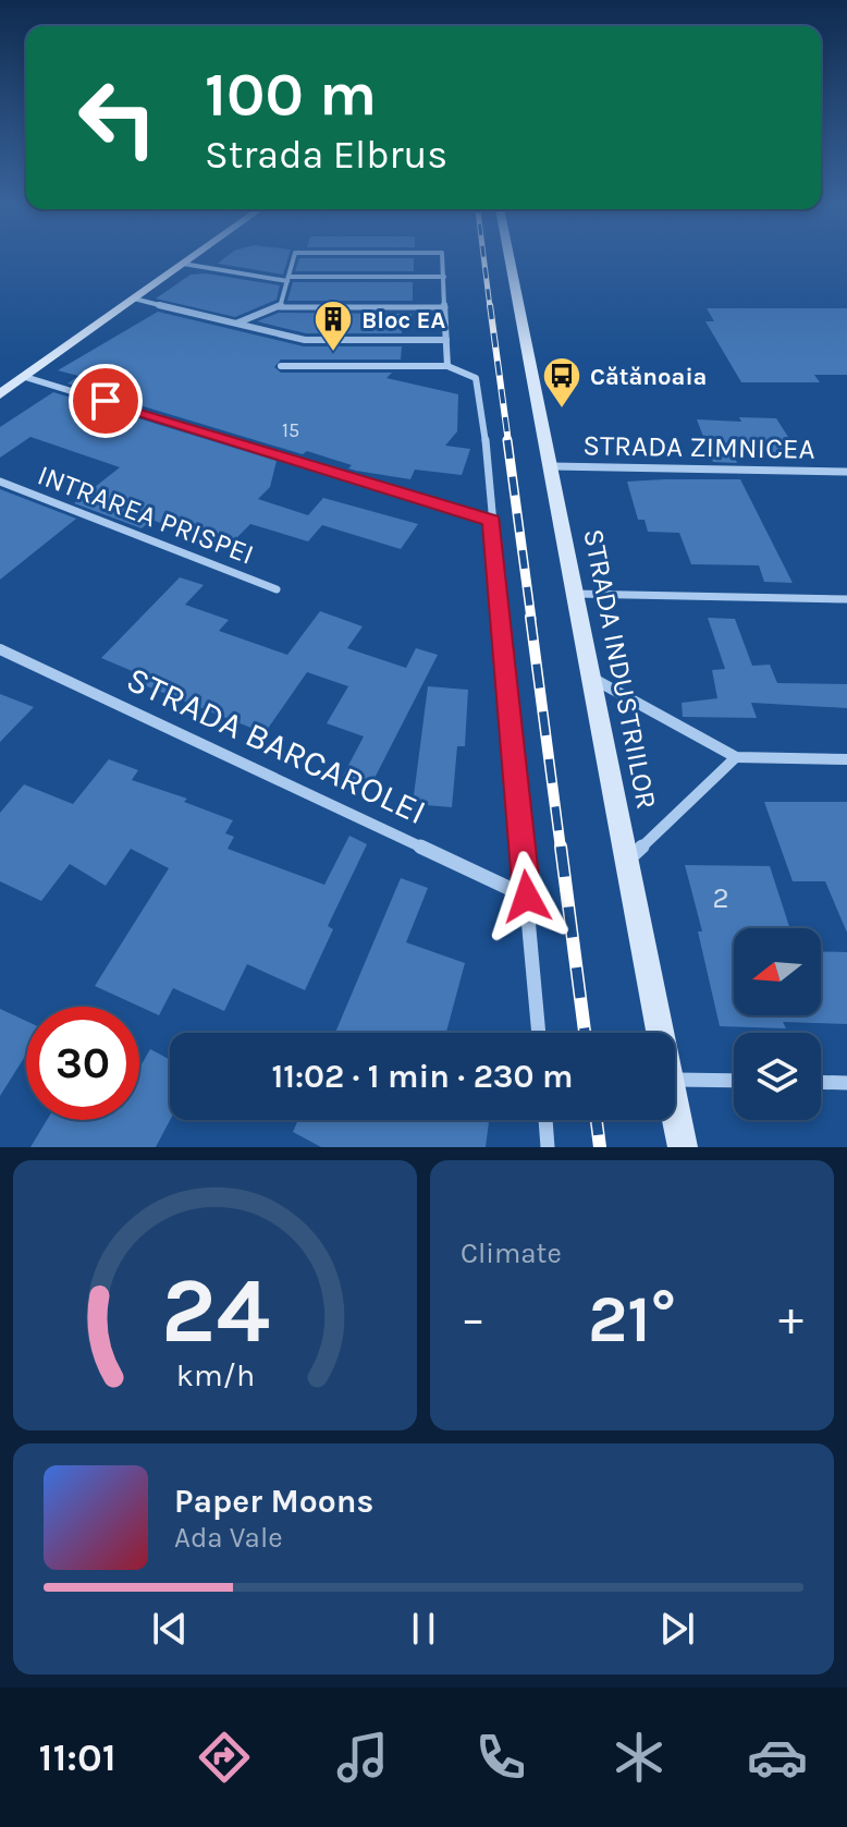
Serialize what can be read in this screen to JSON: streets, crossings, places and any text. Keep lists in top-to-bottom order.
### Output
{
  "streets": {
    "main road": ["STRADA INDUSTRIILOR"],
    "street": ["STRADA ZIMNICEA", "INTRAREA PRISPEI", "STRADA BARCAROLEI"]
  },
  "crossings": [
    ["STRADA ZIMNICEA", "STRADA INDUSTRIILOR"]
  ],
  "places": {
    "building": ["Bloc EA"],
    "bus stop": ["Cătănoaia"]
  },
  "house_numbers": ["15", "2"],
  "north": "left",
  "page": {
    "turn": ["100 m", "Strada Elbrus"],
    "limit": "30",
    "trip": "11:02 · 1 min · 230 m",
    "tile": "Climate",
    "heat": ["−", "21°", "+"],
    "song": ["Paper Moons", "Ada Vale"],
    "tabs": "11:01",
    "gauge": ["24", "km/h"]
  }
}
